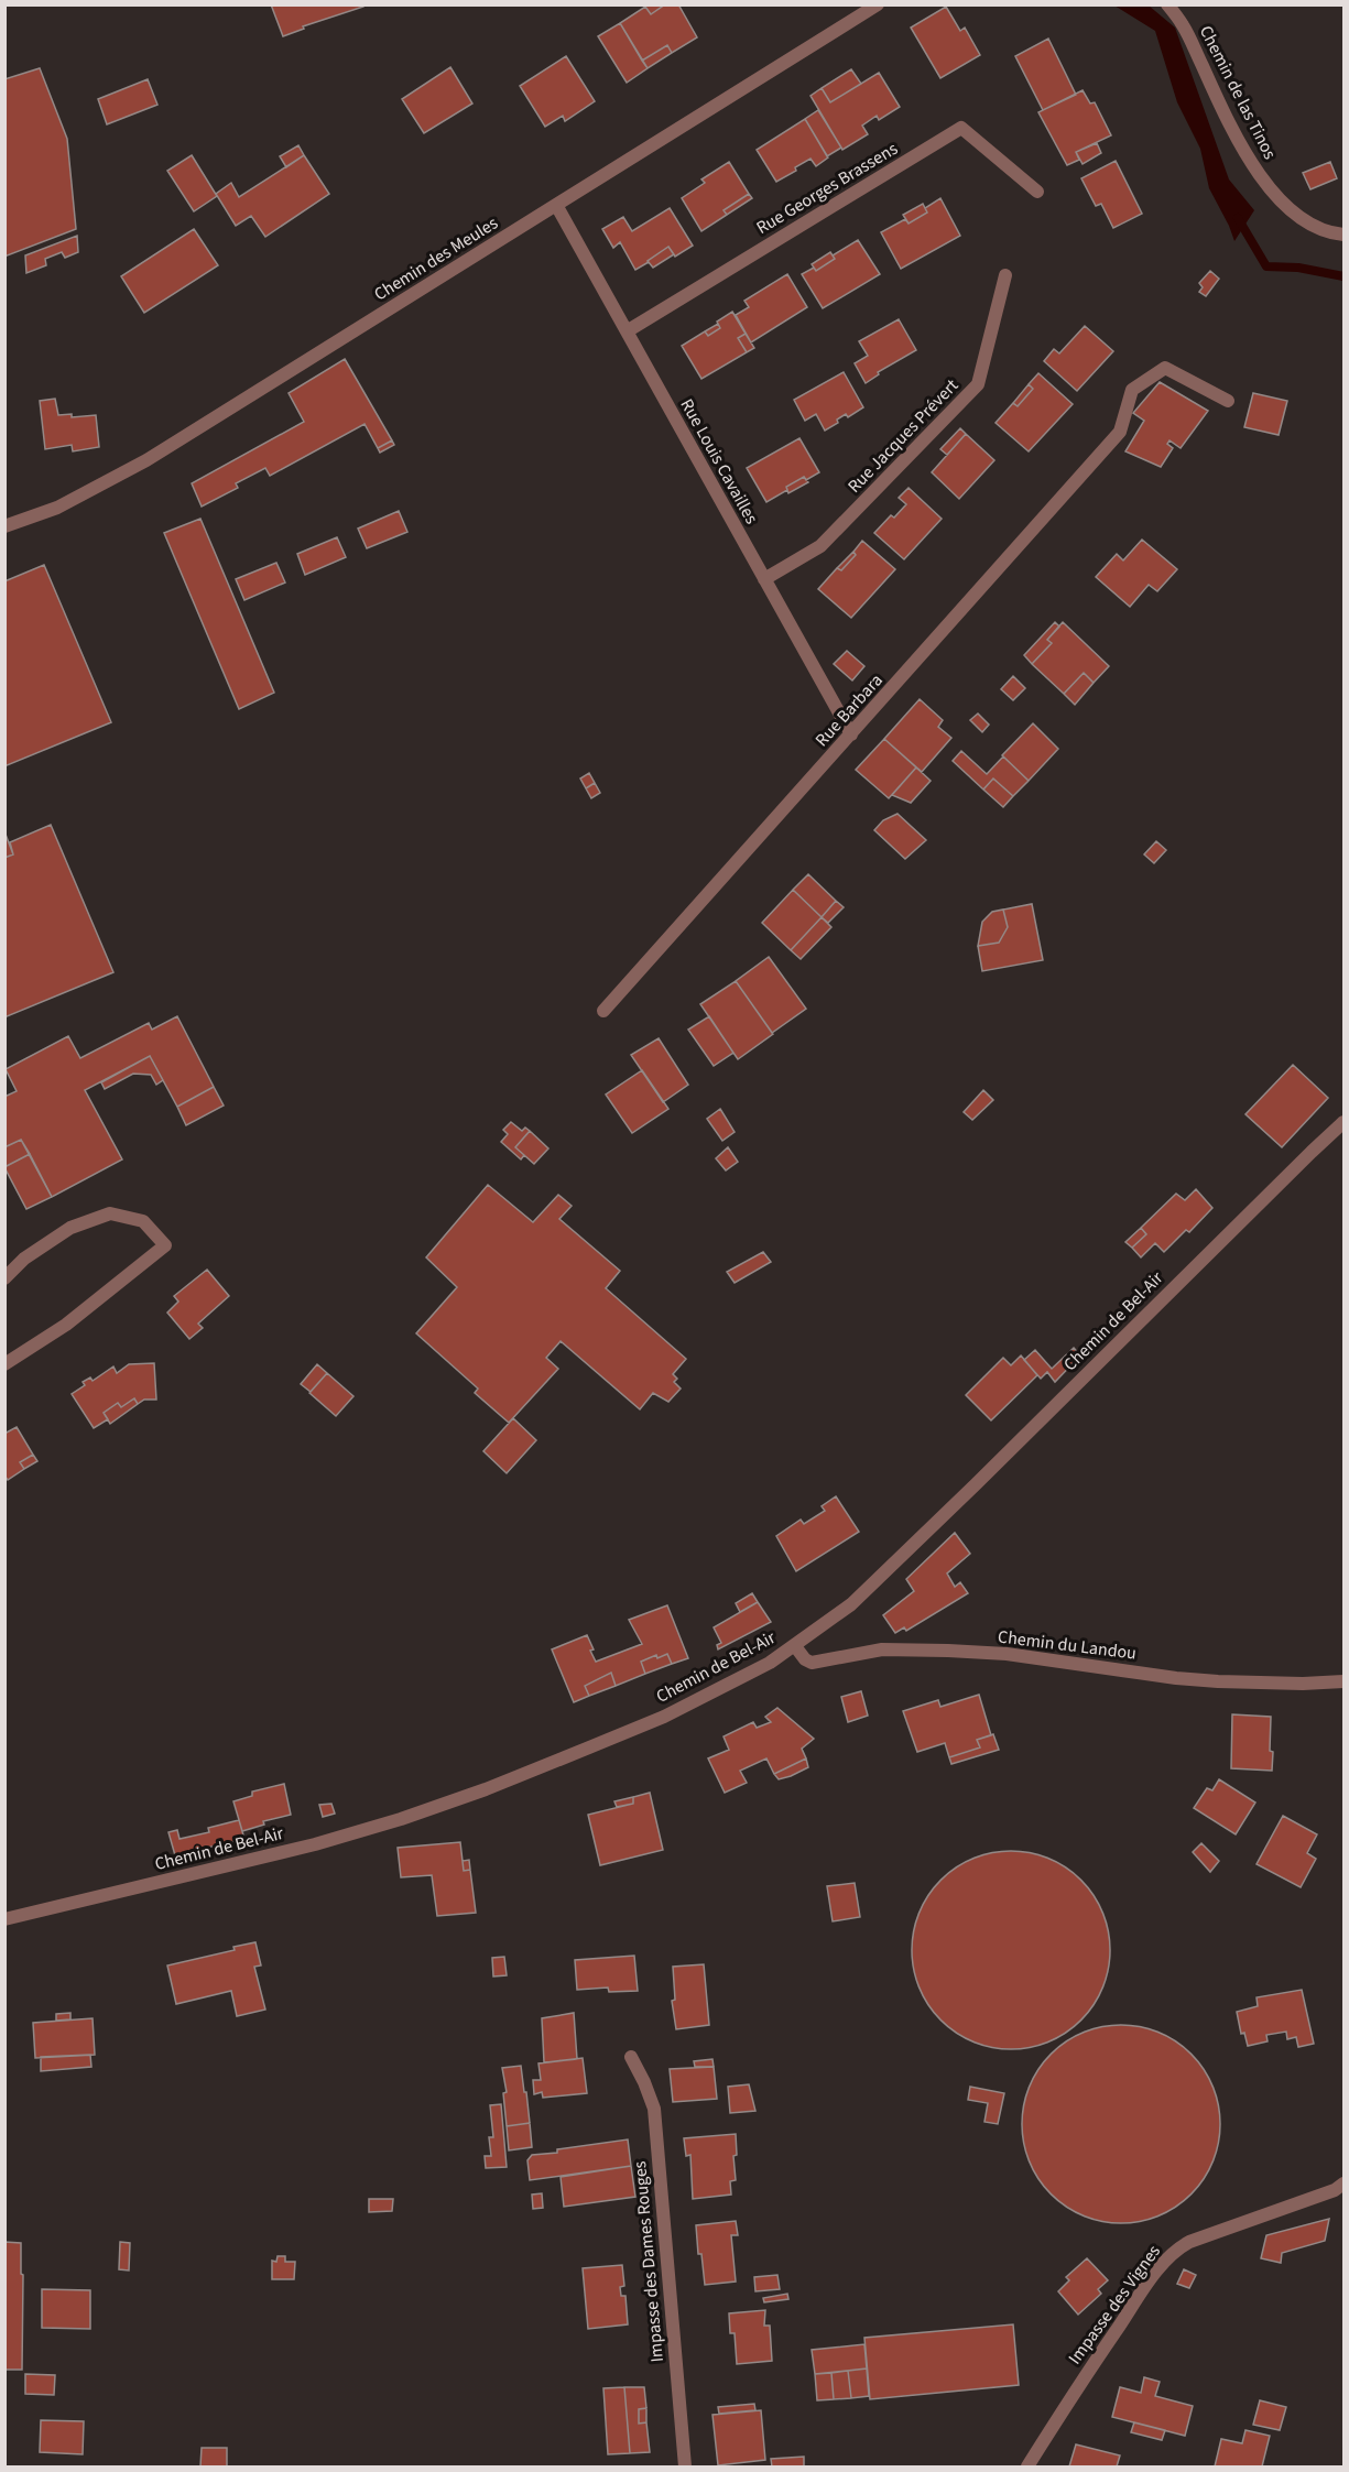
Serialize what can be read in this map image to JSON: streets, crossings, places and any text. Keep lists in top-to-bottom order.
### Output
{
  "streets": {
    "street": [
      "Chemin de las Tinos",
      "Rue Georges Brassens",
      "Chemin des Meules",
      "Rue Jacques Prévert",
      "Rue Louis Cavailles",
      "Rue Barbara",
      "Chemin de Bel-Air",
      "Chemin du Landou",
      "Impasse des Dames Rouges",
      "Impasse des Vignes"
    ]
  },
  "crossings": [
    ["Rue Georges Brassens", "Rue Louis Cavailles"],
    ["Chemin des Meules", "Rue Louis Cavailles"],
    ["Rue Jacques Prévert", "Rue Louis Cavailles"],
    ["Rue Louis Cavailles", "Rue Barbara"],
    ["Chemin de Bel-Air", "Chemin du Landou"]
  ]
}
